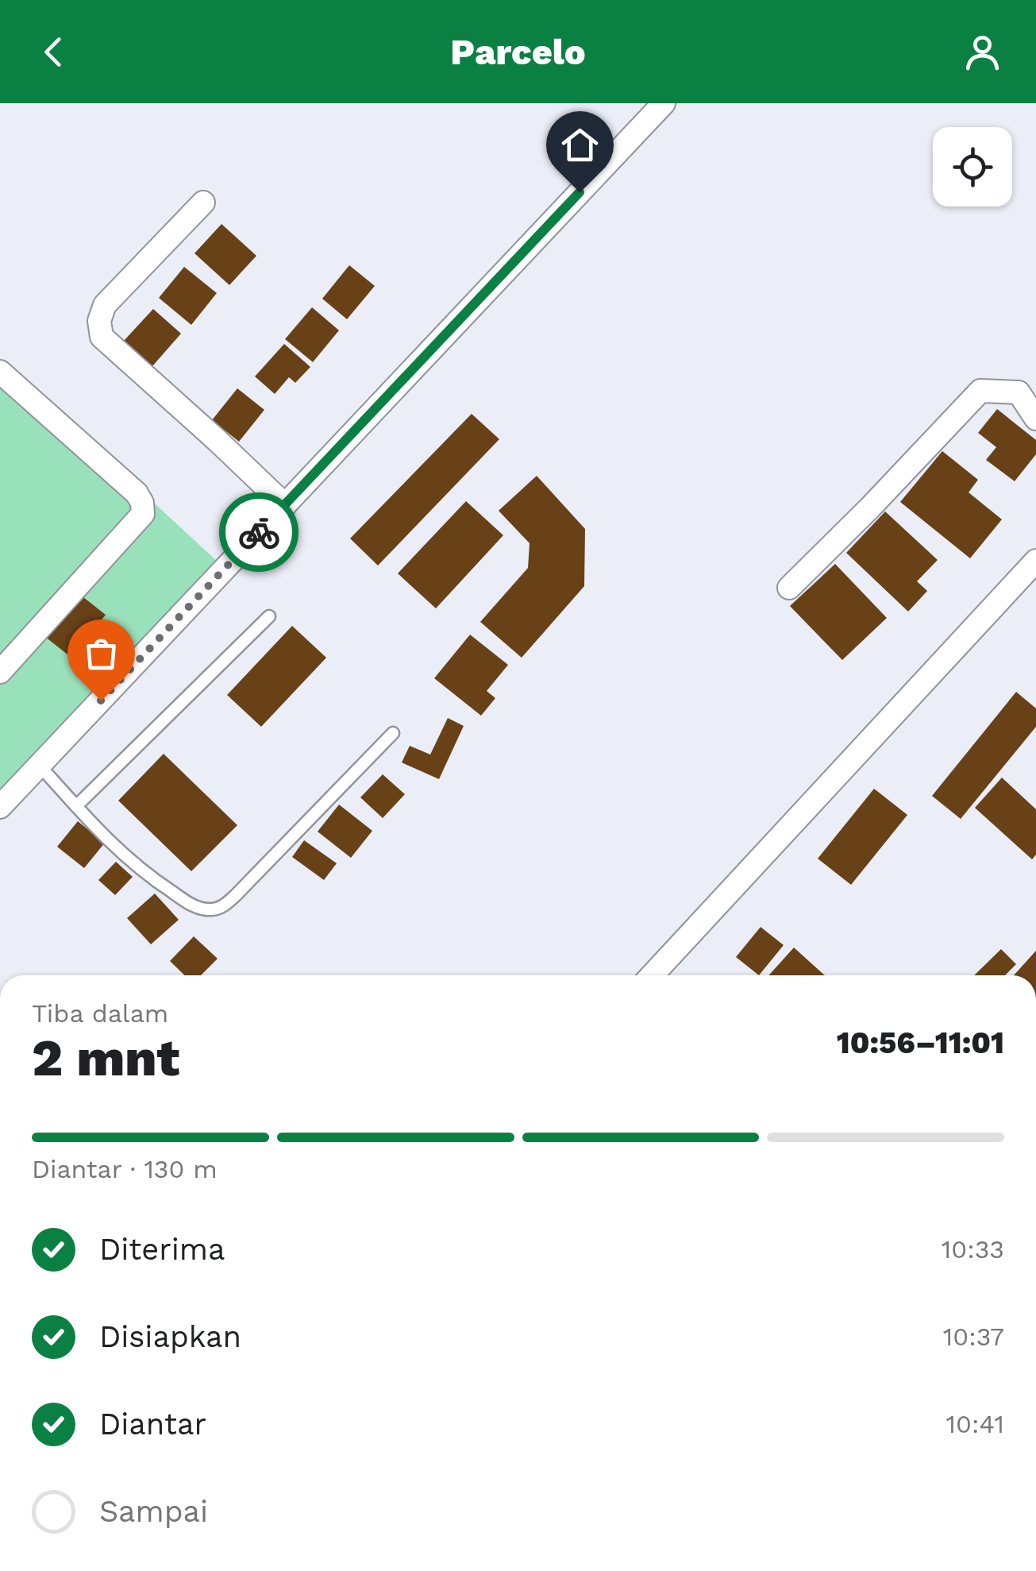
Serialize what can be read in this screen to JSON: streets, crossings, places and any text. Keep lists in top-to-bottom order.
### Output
{
  "page": {
    "header": "Parcelo",
    "heading": ["2 mnt", "Tiba dalam", "10:56–11:01"],
    "bar": "Diantar · 130 m",
    "list": [
      ["Diterima", "10:33"],
      ["Disiapkan", "10:37"],
      ["Diantar", "10:41"],
      "Sampai"
    ]
  }
}
